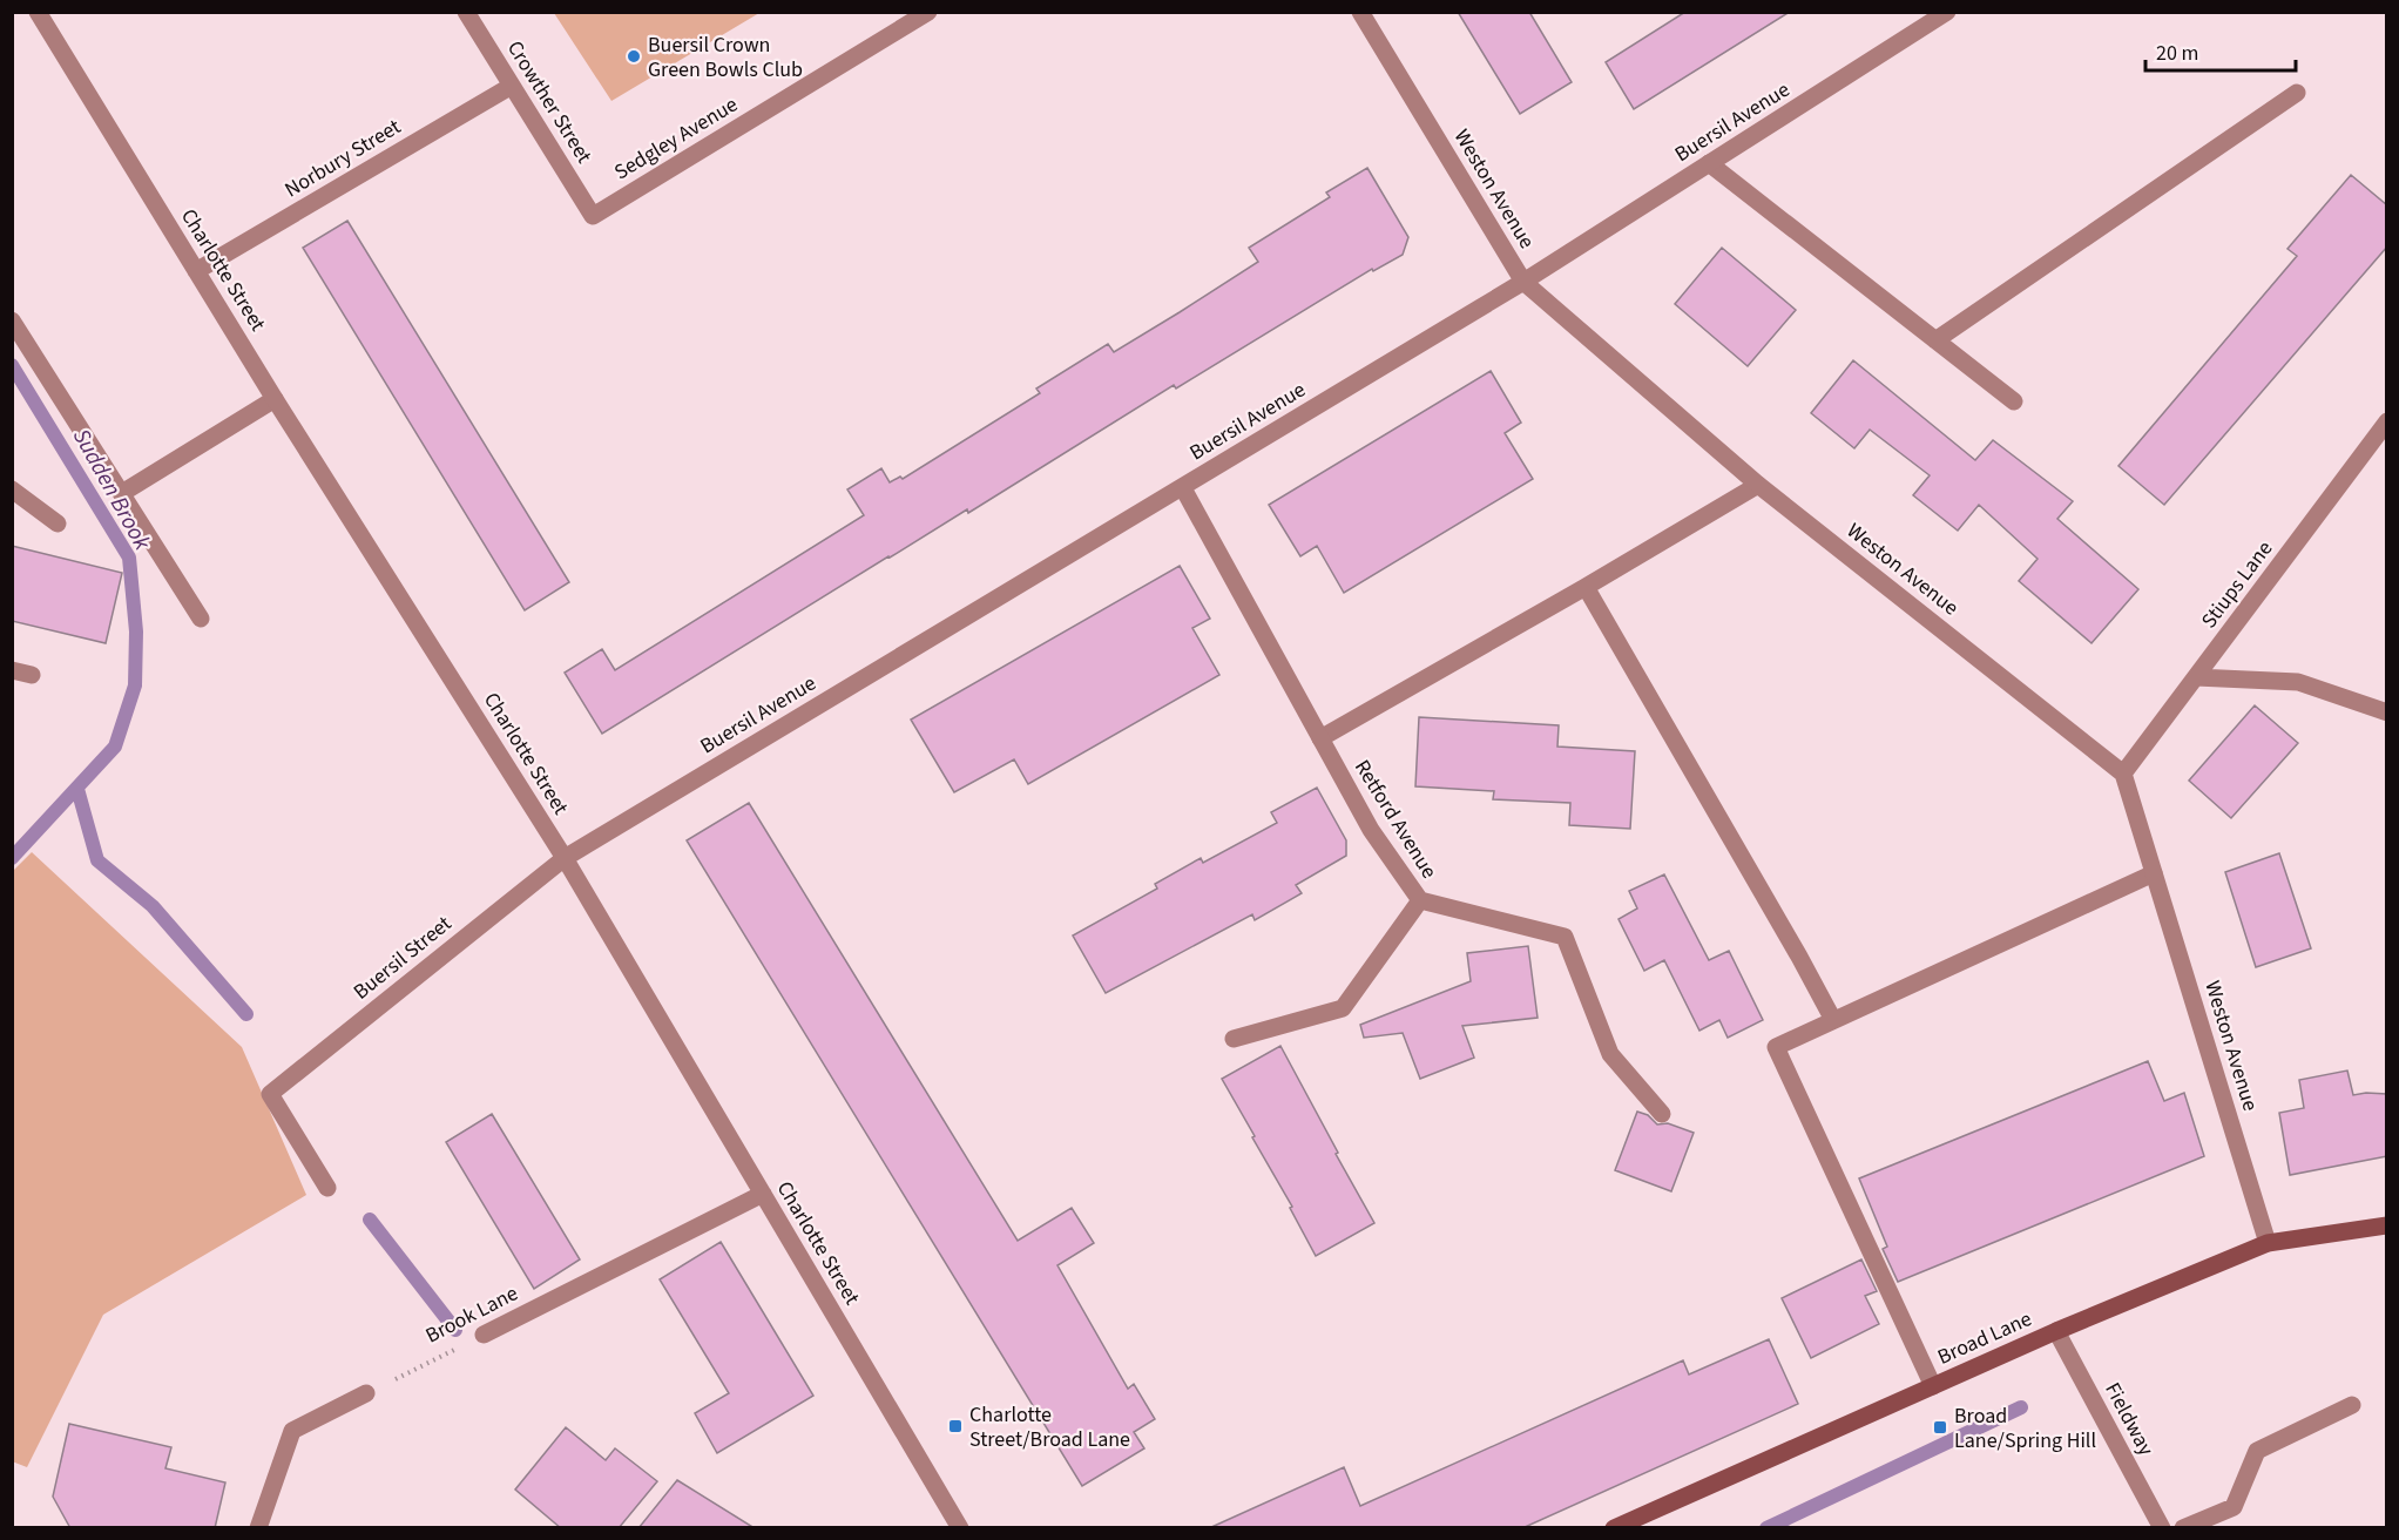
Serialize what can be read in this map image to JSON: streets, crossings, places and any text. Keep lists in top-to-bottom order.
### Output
{
  "streets": {
    "main road": ["Broad Lane"],
    "street": [
      "Crowther Street",
      "Buersil Avenue",
      "Sedgley Avenue",
      "Norbury Street",
      "Weston Avenue",
      "Charlotte Street",
      "Stiups Lane",
      "Retford Avenue",
      "Buersil Street",
      "Brook Lane",
      "Fieldway"
    ]
  },
  "crossings": [
    ["Crowther Street", "Sedgley Avenue"],
    ["Crowther Street", "Norbury Street"],
    ["Buersil Avenue", "Weston Avenue"],
    ["Buersil Avenue", "Charlotte Street"],
    ["Buersil Avenue", "Retford Avenue"],
    ["Buersil Avenue", "Buersil Street"],
    ["Norbury Street", "Charlotte Street"],
    ["Weston Avenue", "Stiups Lane"],
    ["Weston Avenue", "Broad Lane"],
    ["Charlotte Street", "Buersil Street"],
    ["Charlotte Street", "Brook Lane"],
    ["Broad Lane", "Fieldway"]
  ],
  "water": ["Sudden Brook"],
  "places": {
    "other": ["Buersil Crown Green Bowls Club"],
    "transit": ["Charlotte Street/Broad Lane", "Broad Lane/Spring Hill"]
  },
  "scale_bar": "20 m"
}
